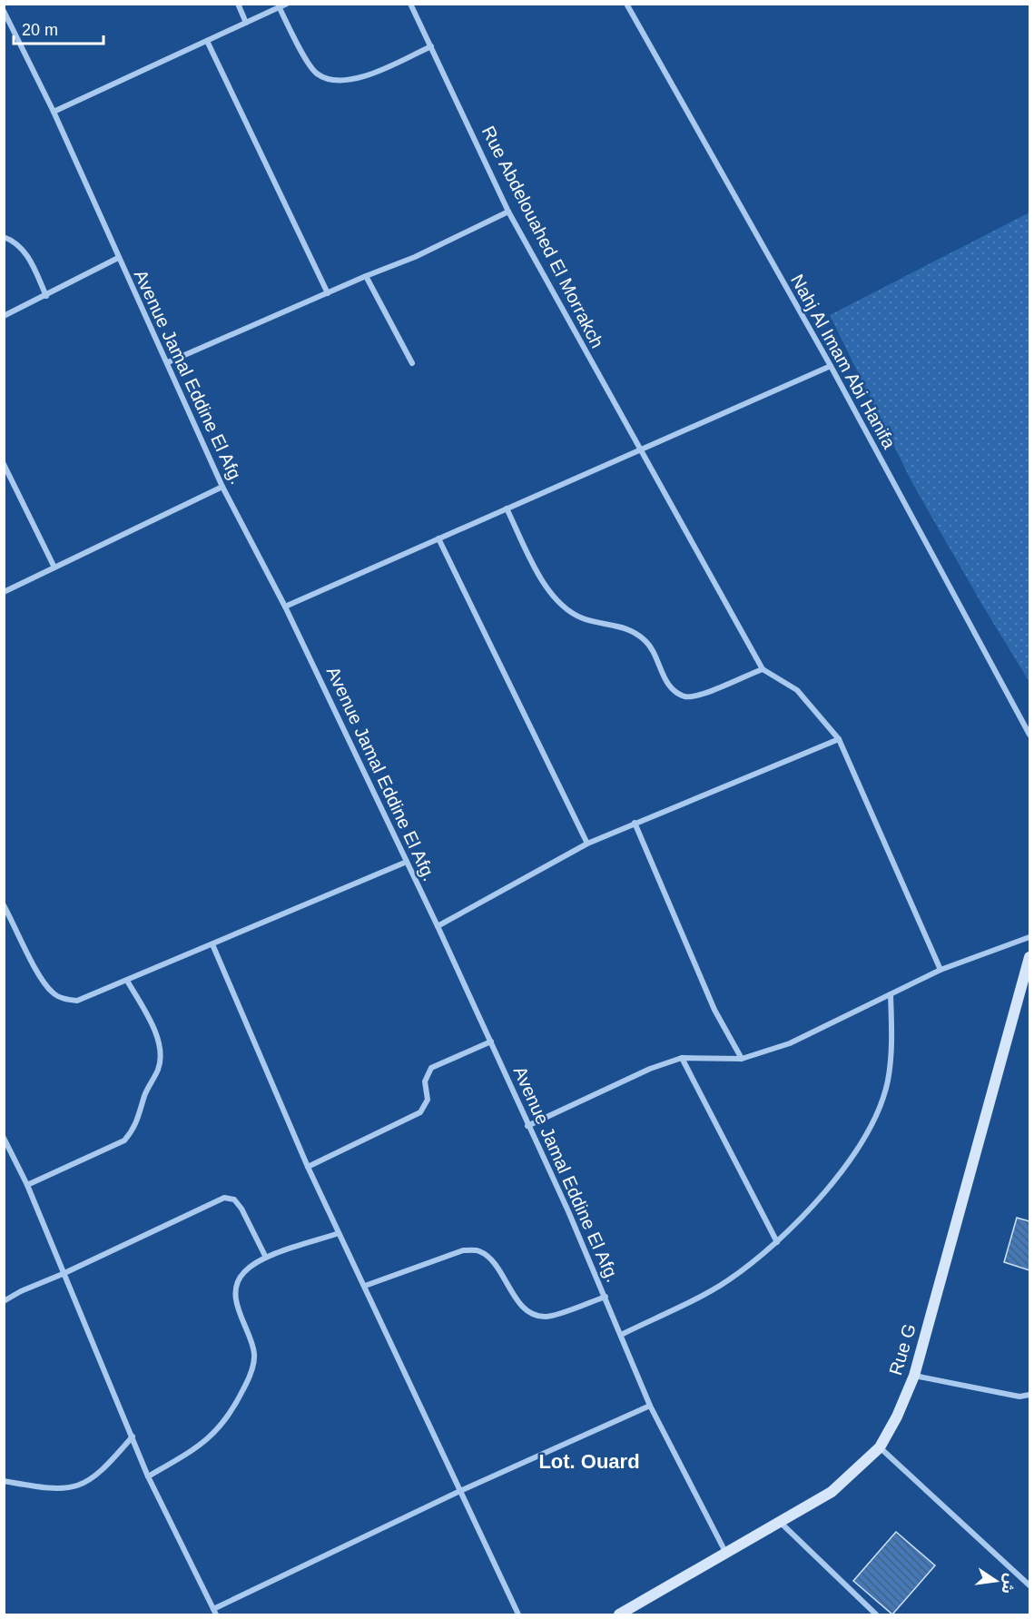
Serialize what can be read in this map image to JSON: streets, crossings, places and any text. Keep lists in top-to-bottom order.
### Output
{
  "streets": {
    "street": [
      "Rue Abdelouahed El Morrakch",
      "Nahj Al Imam Abi Hanifa",
      "Avenue Jamal Eddine El Afg.",
      "Rue G"
    ]
  },
  "crossings": [
    ["Avenue Jamal Eddine El Afg.", "Rue G"]
  ],
  "districts": ["Lot. Ouard"],
  "scale_bar": "20 m",
  "north": "right"
}
